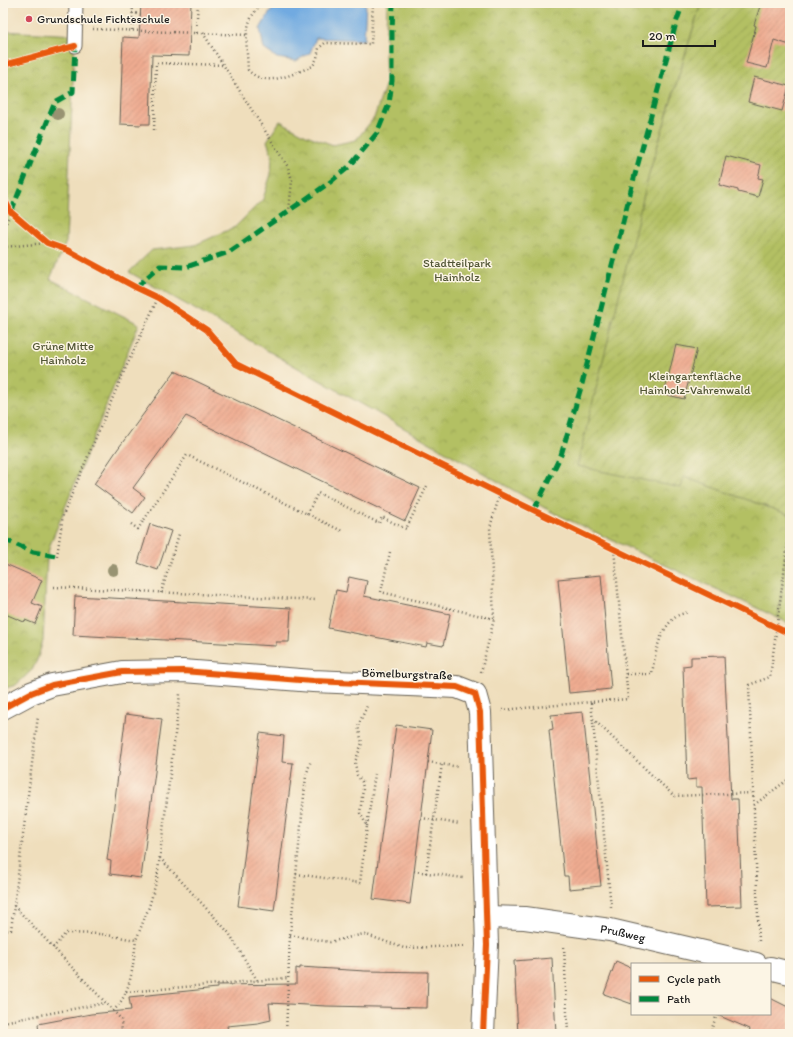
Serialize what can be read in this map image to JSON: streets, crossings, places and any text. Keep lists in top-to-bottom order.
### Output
{
  "streets": {
    "street": ["Bömelburgstraße", "Prußweg"]
  },
  "parks": ["Stadtteilpark Hainholz", "Grüne Mitte Hainholz", "Kleingartenfläche Hainholz-Vahrenwald"],
  "places": ["Grundschule Fichteschule"],
  "legend": ["Cycle path", "Path"],
  "scale_bar": "20 m"
}
